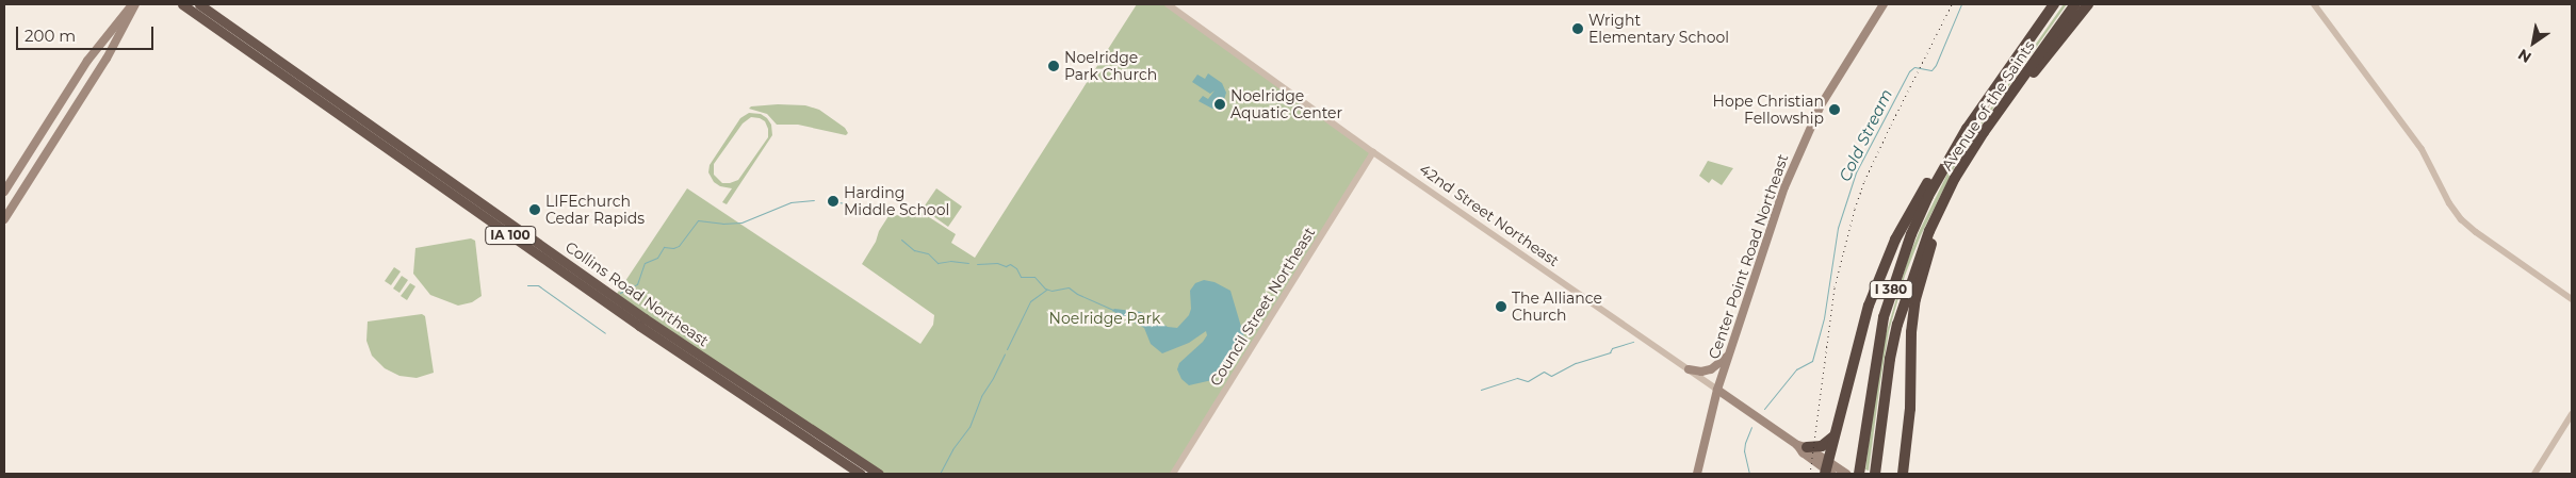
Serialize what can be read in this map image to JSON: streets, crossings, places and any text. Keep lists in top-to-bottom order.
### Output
{
  "streets": {
    "highway": [
      "Avenue of the Saints",
      "IA 100",
      "I 380",
      "Collins Road Northeast"
    ],
    "main road": ["42nd Street Northeast", "Center Point Road Northeast"],
    "street": ["Council Street Northeast"]
  },
  "crossings": [
    ["42nd Street Northeast", "Center Point Road Northeast"],
    ["42nd Street Northeast", "Council Street Northeast"]
  ],
  "water": ["Cold Stream"],
  "parks": ["Noelridge Park"],
  "places": [
    "Wright Elementary School",
    "Noelridge Park Church",
    "Noelridge Aquatic Center",
    "Hope Christian Fellowship",
    "Harding Middle School",
    "LIFEchurch Cedar Rapids",
    "The Alliance Church"
  ],
  "scale_bar": "200 m",
  "north": "bottom left"
}
